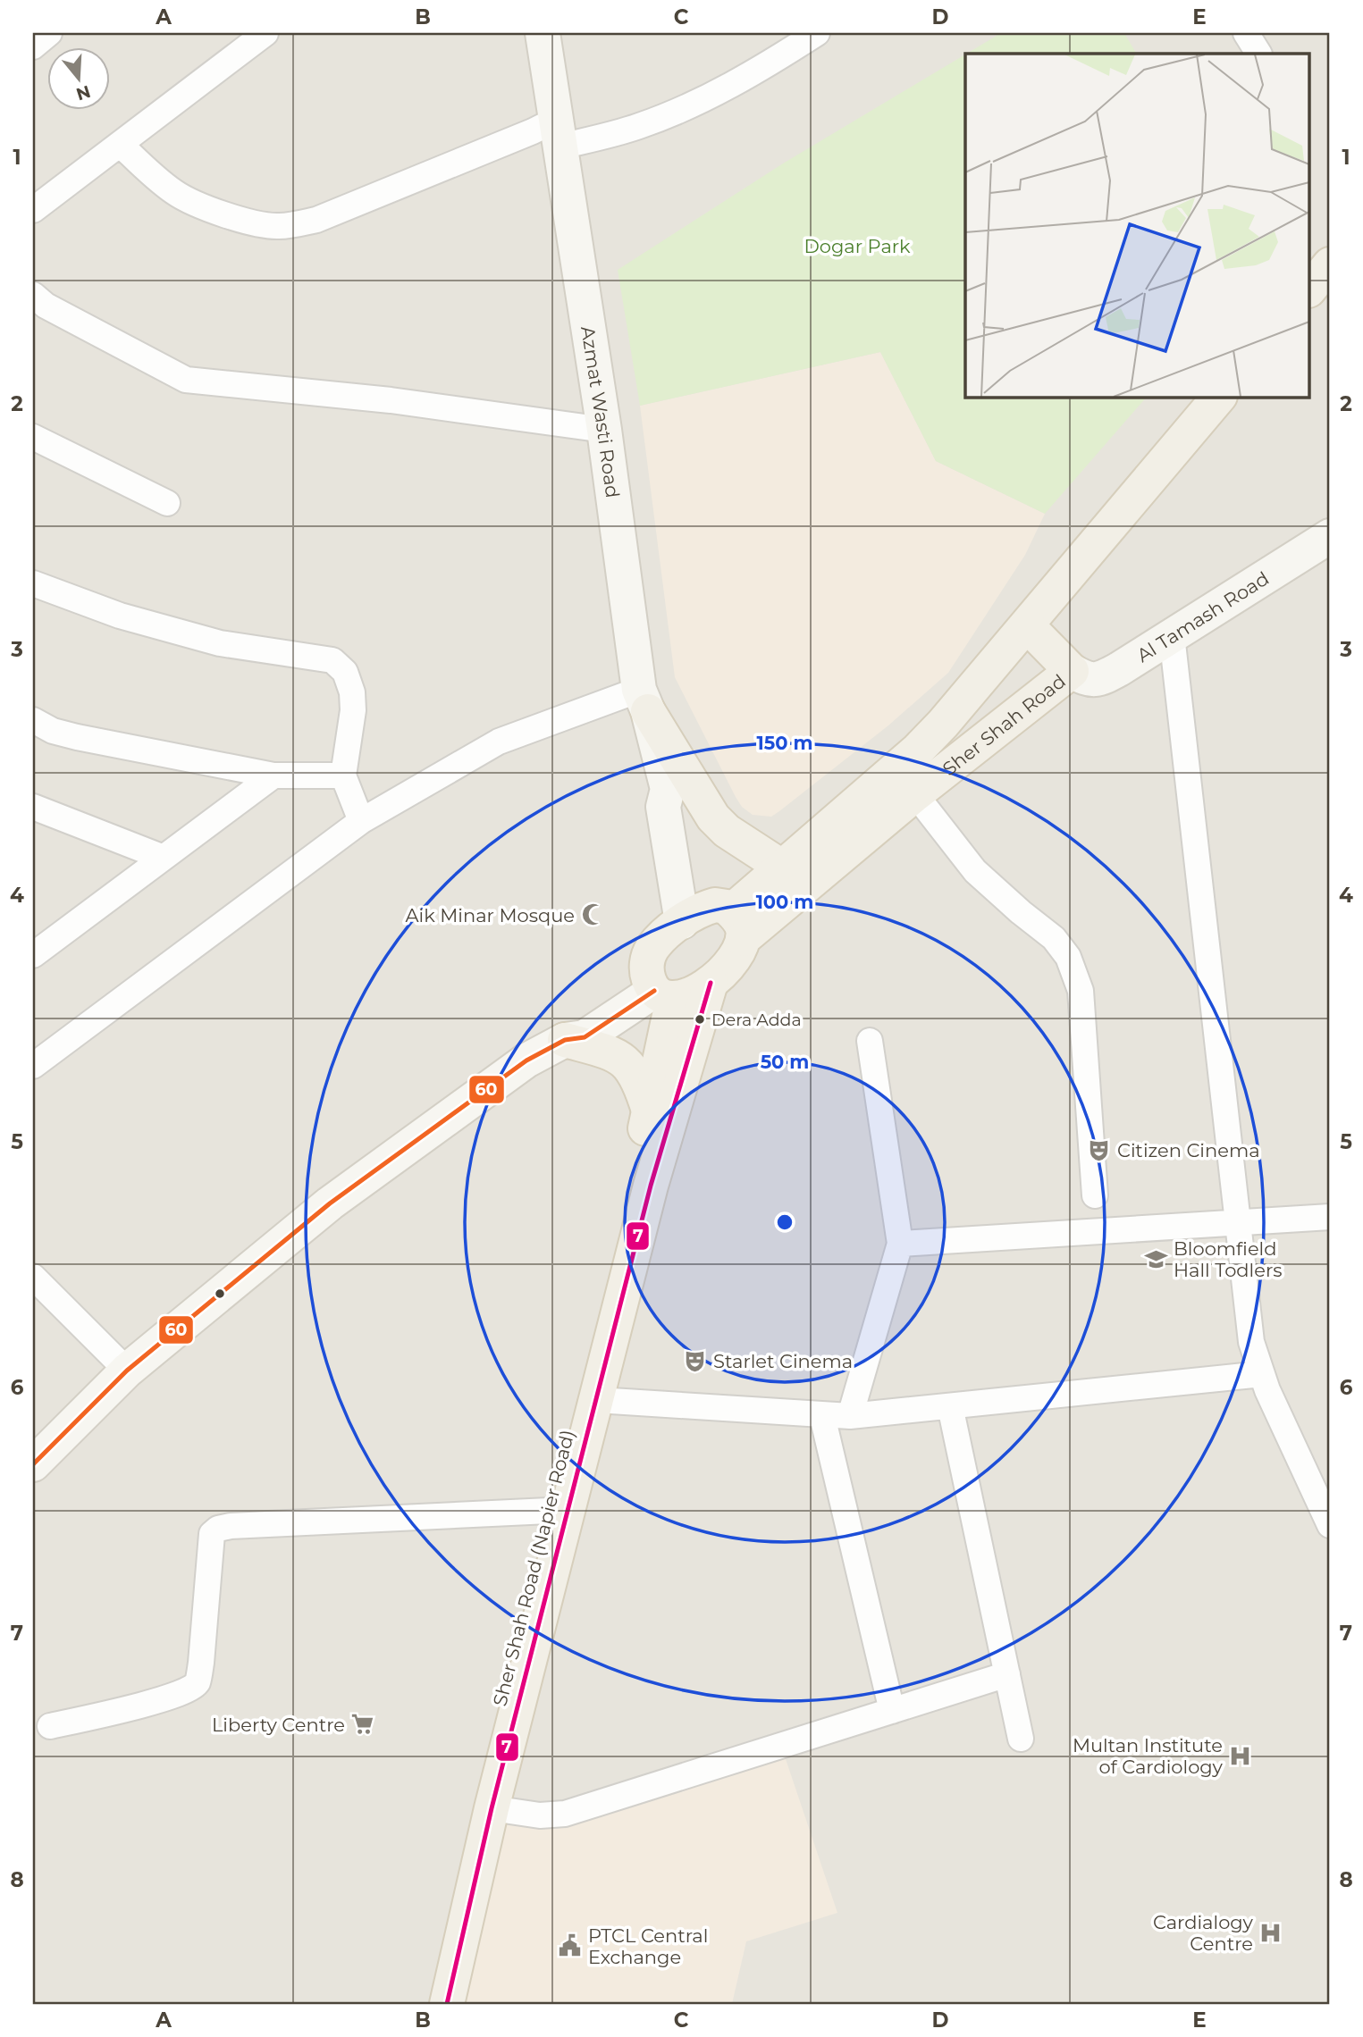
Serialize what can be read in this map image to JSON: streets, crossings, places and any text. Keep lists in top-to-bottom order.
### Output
{
  "streets": {
    "main road": [
      "Azmat Wasti Road",
      "Al Tamash Road",
      "Sher Shah Road",
      "Sher Shah Road (Napier Road)"
    ]
  },
  "crossings": [
    ["Azmat Wasti Road", "Sher Shah Road"],
    ["Al Tamash Road", "Sher Shah Road"]
  ],
  "parks": ["Dogar Park"],
  "places": {
    "mosque": ["Aik Minar Mosque"],
    "other": ["Dera Adda"],
    "theatre": ["Citizen Cinema", "Starlet Cinema"],
    "school or university": ["Bloomfield Hall Todlers"],
    "supermarket": ["Liberty Centre"],
    "hospital": ["Multan Institute of Cardiology", "Cardialogy Centre"],
    "public building": ["PTCL Central Exchange"]
  },
  "lines": ["transit line 7", "transit line 60"],
  "north": "bottom",
  "grid": {
    "columns": [
      "A",
      "B",
      "C",
      "D",
      "E"
    ],
    "rows": [
      "1",
      "2",
      "3",
      "4",
      "5",
      "6",
      "7",
      "8"
    ]
  },
  "rings": ["150 m", "100 m", "50 m"]
}
